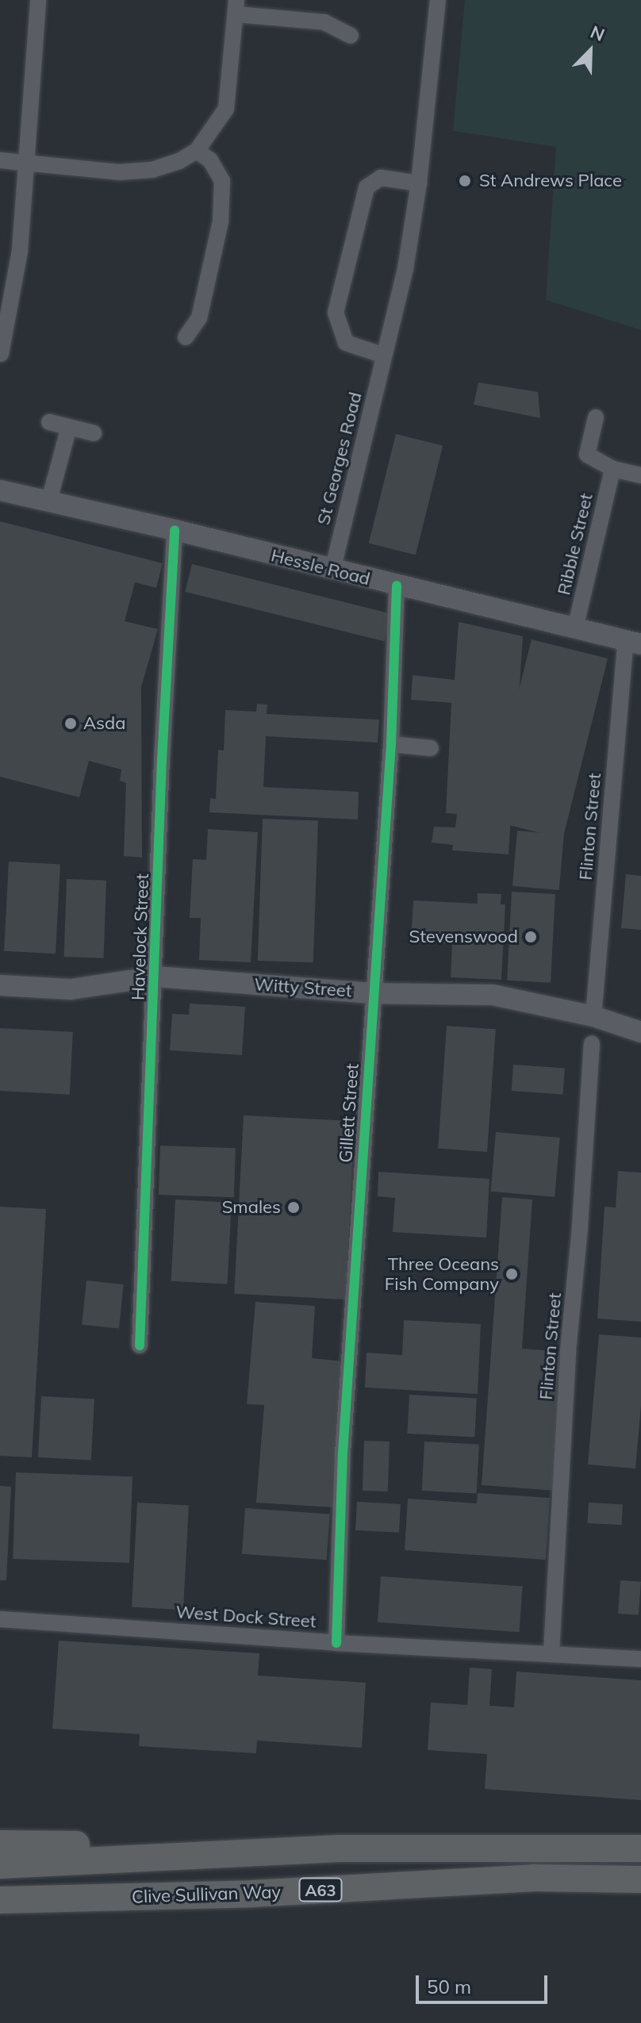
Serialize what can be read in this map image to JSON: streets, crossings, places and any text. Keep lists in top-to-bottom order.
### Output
{
  "streets": {
    "highway": ["A63", "Clive Sullivan Way"],
    "street": [
      "St Georges Road",
      "Ribble Street",
      "Hessle Road",
      "Flinton Street",
      "Havelock Street",
      "Witty Street",
      "Gillett Street",
      "West Dock Street"
    ]
  },
  "crossings": [
    ["St Georges Road", "Hessle Road"],
    ["Ribble Street", "Hessle Road"],
    ["Hessle Road", "Flinton Street"],
    ["Hessle Road", "Havelock Street"],
    ["Hessle Road", "Gillett Street"],
    ["Flinton Street", "Witty Street"],
    ["Flinton Street", "West Dock Street"],
    ["Havelock Street", "Witty Street"],
    ["Witty Street", "Gillett Street"],
    ["Gillett Street", "West Dock Street"]
  ],
  "places": [
    "St Andrews Place",
    "Asda",
    "Stevenswood",
    "Smales",
    "Three Oceans Fish Company"
  ],
  "scale_bar": "50 m",
  "north": "top right"
}
